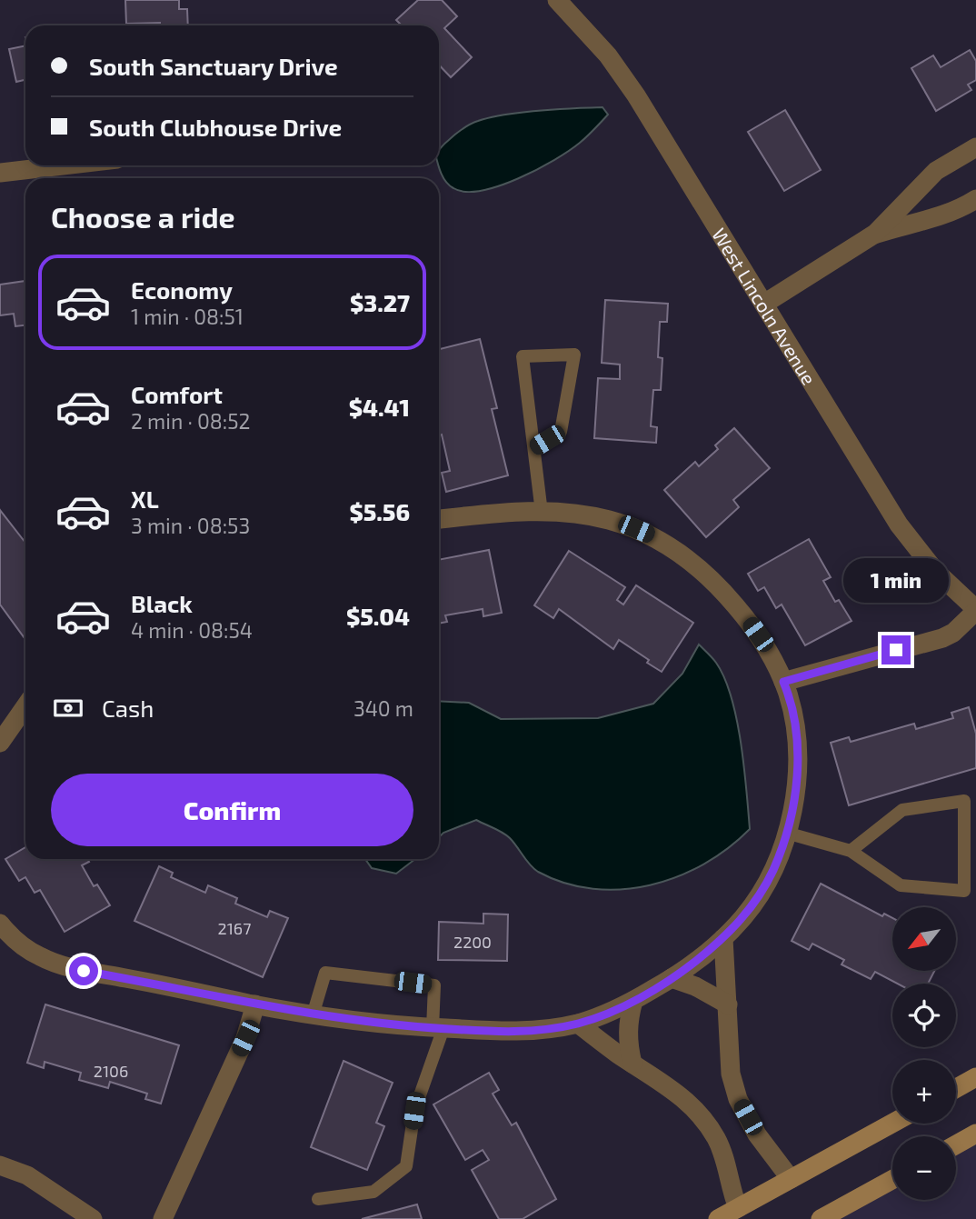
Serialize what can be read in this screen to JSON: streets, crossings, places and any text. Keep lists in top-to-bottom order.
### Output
{
  "streets": {
    "street": ["West Lincoln Avenue"]
  },
  "house_numbers": ["2167", "2200", "2106"],
  "north": "bottom left",
  "page": {
    "banner": ["South Sanctuary Drive", "South Clubhouse Drive"],
    "heading": "Choose a ride",
    "list": [
      {
        "name": "Economy",
        "note": "1 min · 08:51",
        "value": "$3.27"
      },
      {
        "name": "Comfort",
        "note": "2 min · 08:52",
        "value": "$4.41"
      },
      {
        "name": "XL",
        "note": "3 min · 08:53",
        "value": "$5.56"
      },
      {
        "name": "Black",
        "note": "4 min · 08:54",
        "value": "$5.04"
      }
    ],
    "bubble": "1 min",
    "pay": ["Cash", "340 m"],
    "buttons": "Confirm",
    "map_buttons": ["+", "−"]
  }
}
